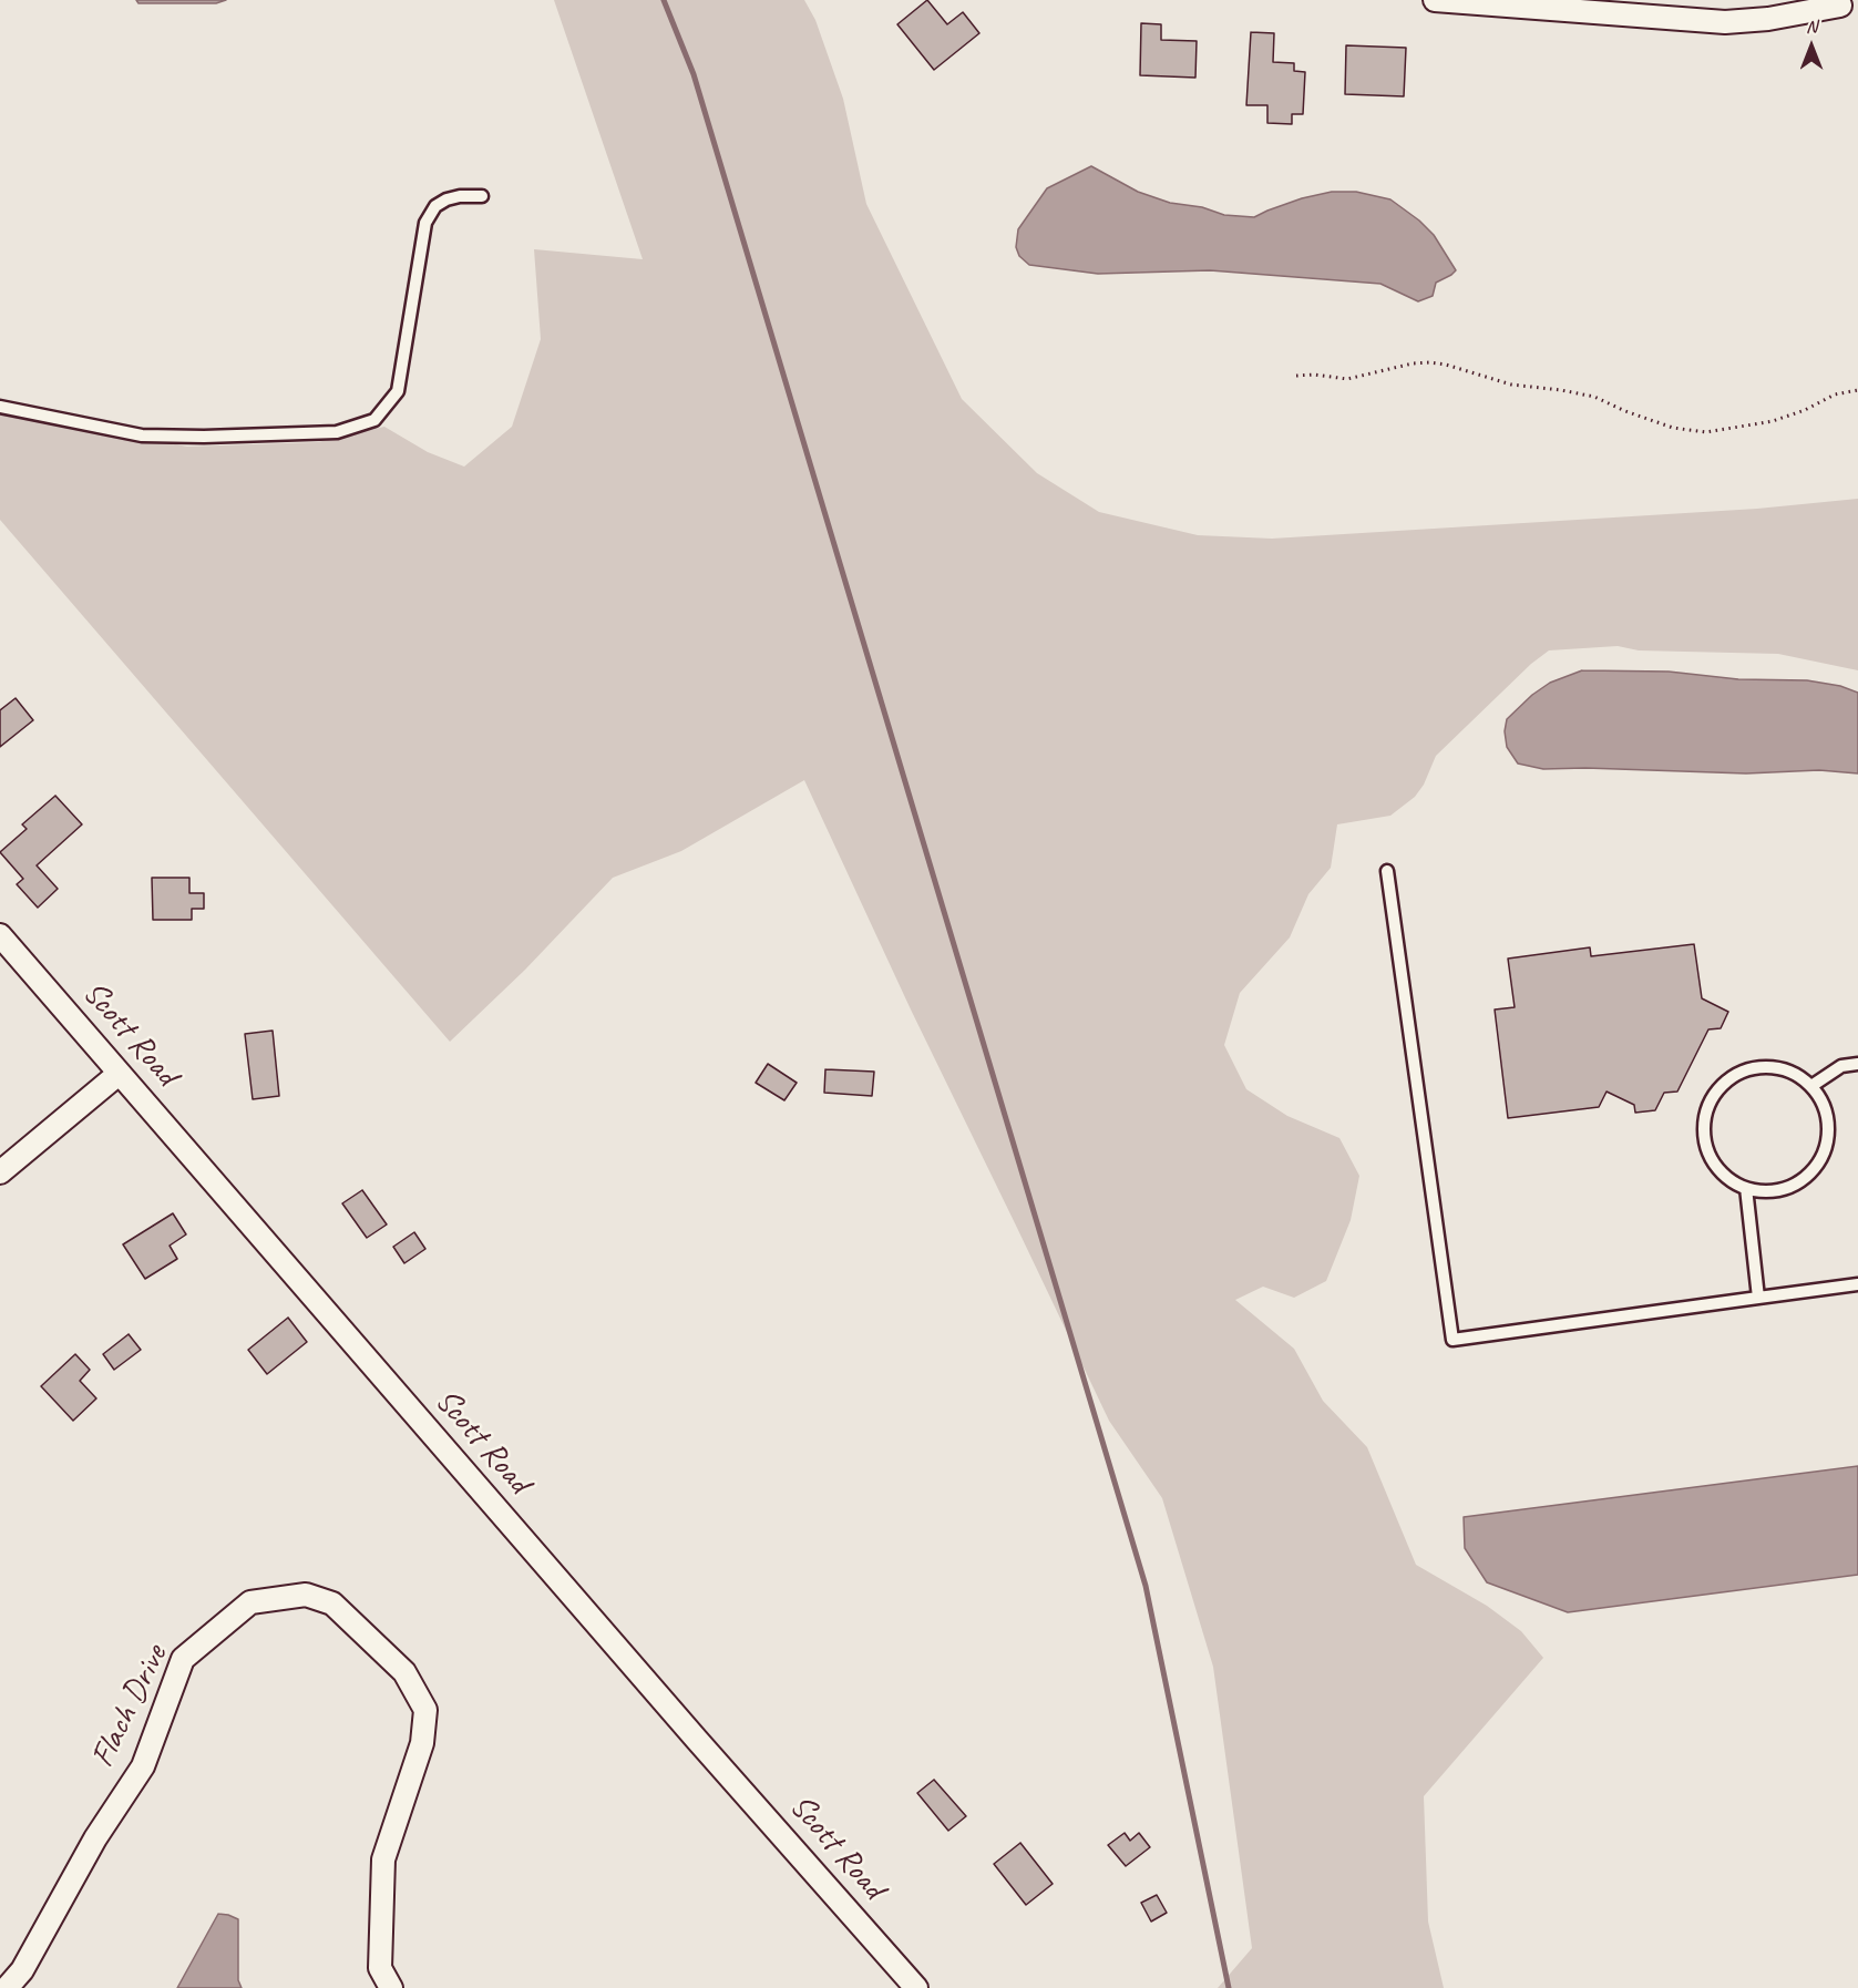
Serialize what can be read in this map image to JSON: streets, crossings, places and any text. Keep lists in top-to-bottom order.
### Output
{
  "streets": {
    "street": ["Scott Road", "Flach Drive"]
  },
  "north": "top"
}
